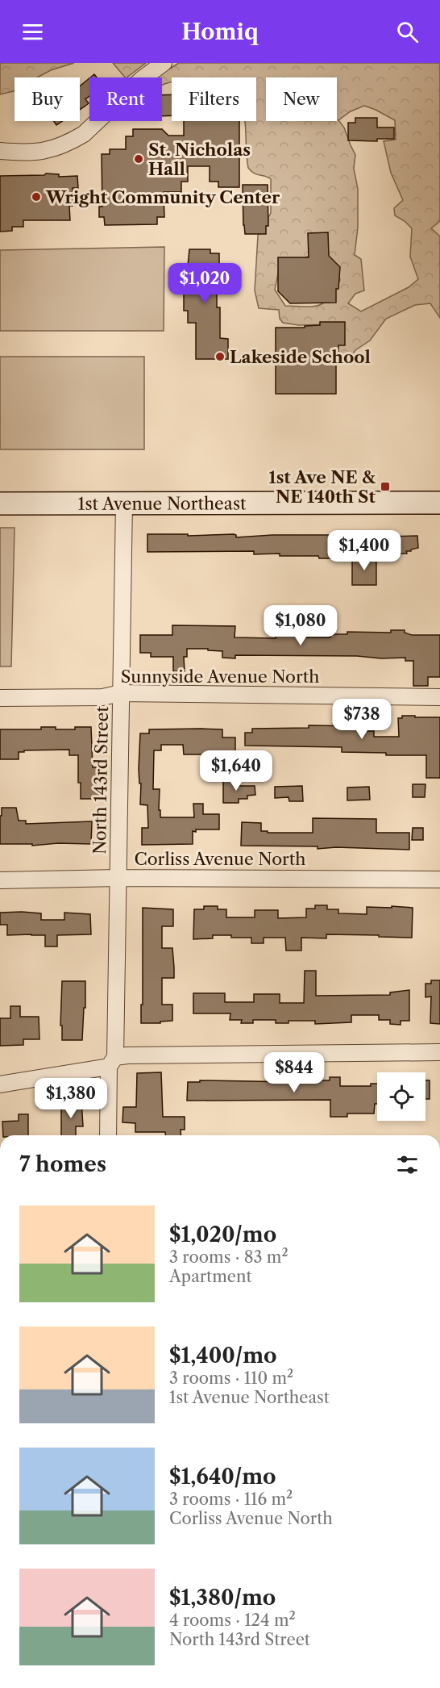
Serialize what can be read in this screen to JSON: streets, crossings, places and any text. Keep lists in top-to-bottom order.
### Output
{
  "streets": {
    "street": [
      "1st Avenue Northeast",
      "Sunnyside Avenue North",
      "North 143rd Street",
      "Corliss Avenue North"
    ]
  },
  "crossings": [
    ["1st Avenue Northeast", "North 143rd Street"],
    ["Sunnyside Avenue North", "North 143rd Street"],
    ["North 143rd Street", "Corliss Avenue North"]
  ],
  "places": {
    "other": ["St. Nicholas Hall", "Wright Community Center", "Lakeside School"],
    "transit": ["1st Ave NE & NE 140th St"]
  },
  "page": {
    "header": "Homiq",
    "chip": [
      "Buy",
      "Rent",
      "Filters",
      "New"
    ],
    "price": [
      "$1,020",
      "$1,400",
      "$1,080",
      "$738",
      "$1,640",
      "$844",
      "$1,380"
    ],
    "heading": "7 homes",
    "list": [
      {
        "name": "$1,020/mo",
        "note": "3 rooms · 83 m² · Apartment"
      },
      {
        "name": "$1,400/mo",
        "note": "3 rooms · 110 m² · 1st Avenue Northeast"
      },
      {
        "name": "$1,640/mo",
        "note": "3 rooms · 116 m² · Corliss Avenue North"
      },
      {
        "name": "$1,380/mo",
        "note": "4 rooms · 124 m² · North 143rd Street"
      }
    ]
  }
}
